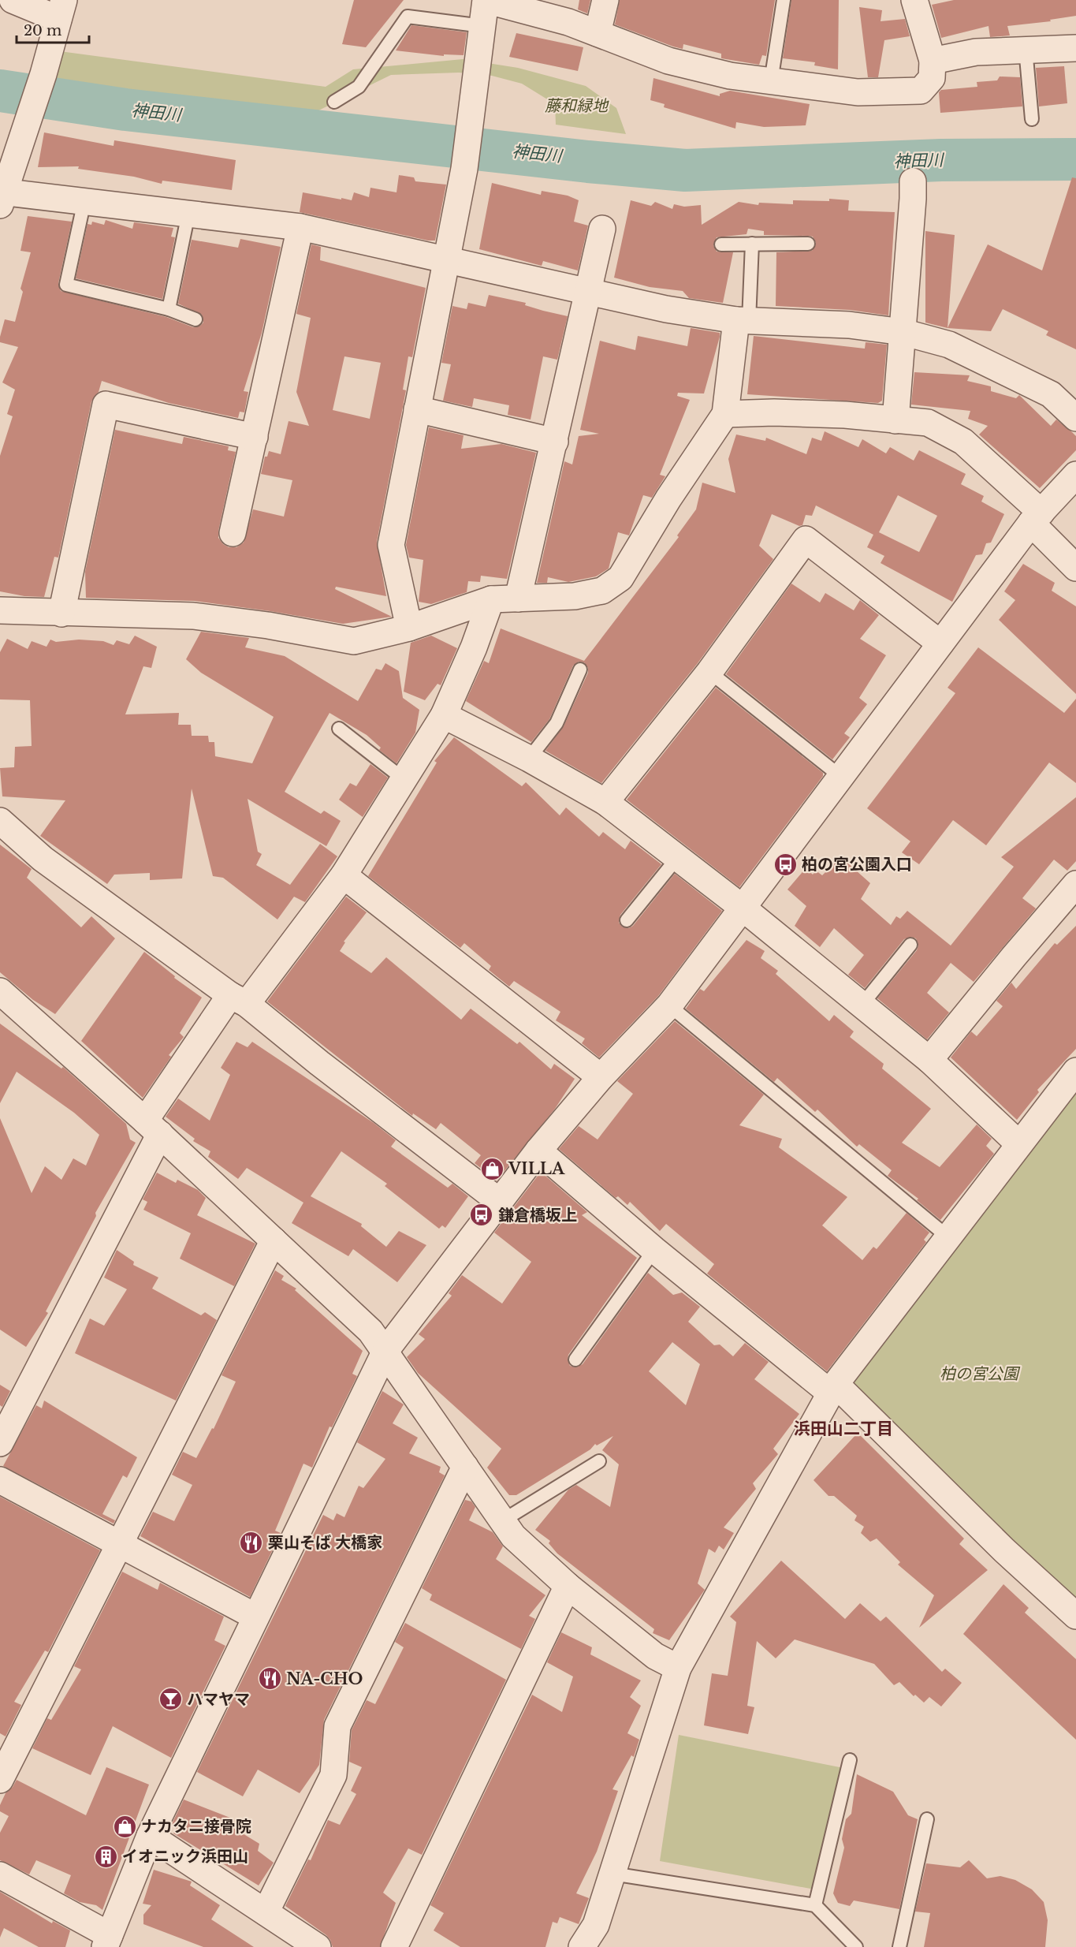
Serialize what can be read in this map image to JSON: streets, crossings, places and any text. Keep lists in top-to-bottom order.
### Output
{
  "districts": ["浜田山二丁目"],
  "water": ["神田川"],
  "parks": ["藤和緑地", "柏の宮公園"],
  "places": {
    "bus stop": ["柏の宮公園入口", "鎌倉橋坂上"],
    "shop": ["VILLA", "ナカタニ接骨院"],
    "restaurant": ["栗山そば 大橋家", "NA-CHO"],
    "bar": ["ハマヤマ"],
    "building": ["イオニック浜田山"]
  },
  "scale_bar": "20 m"
}
